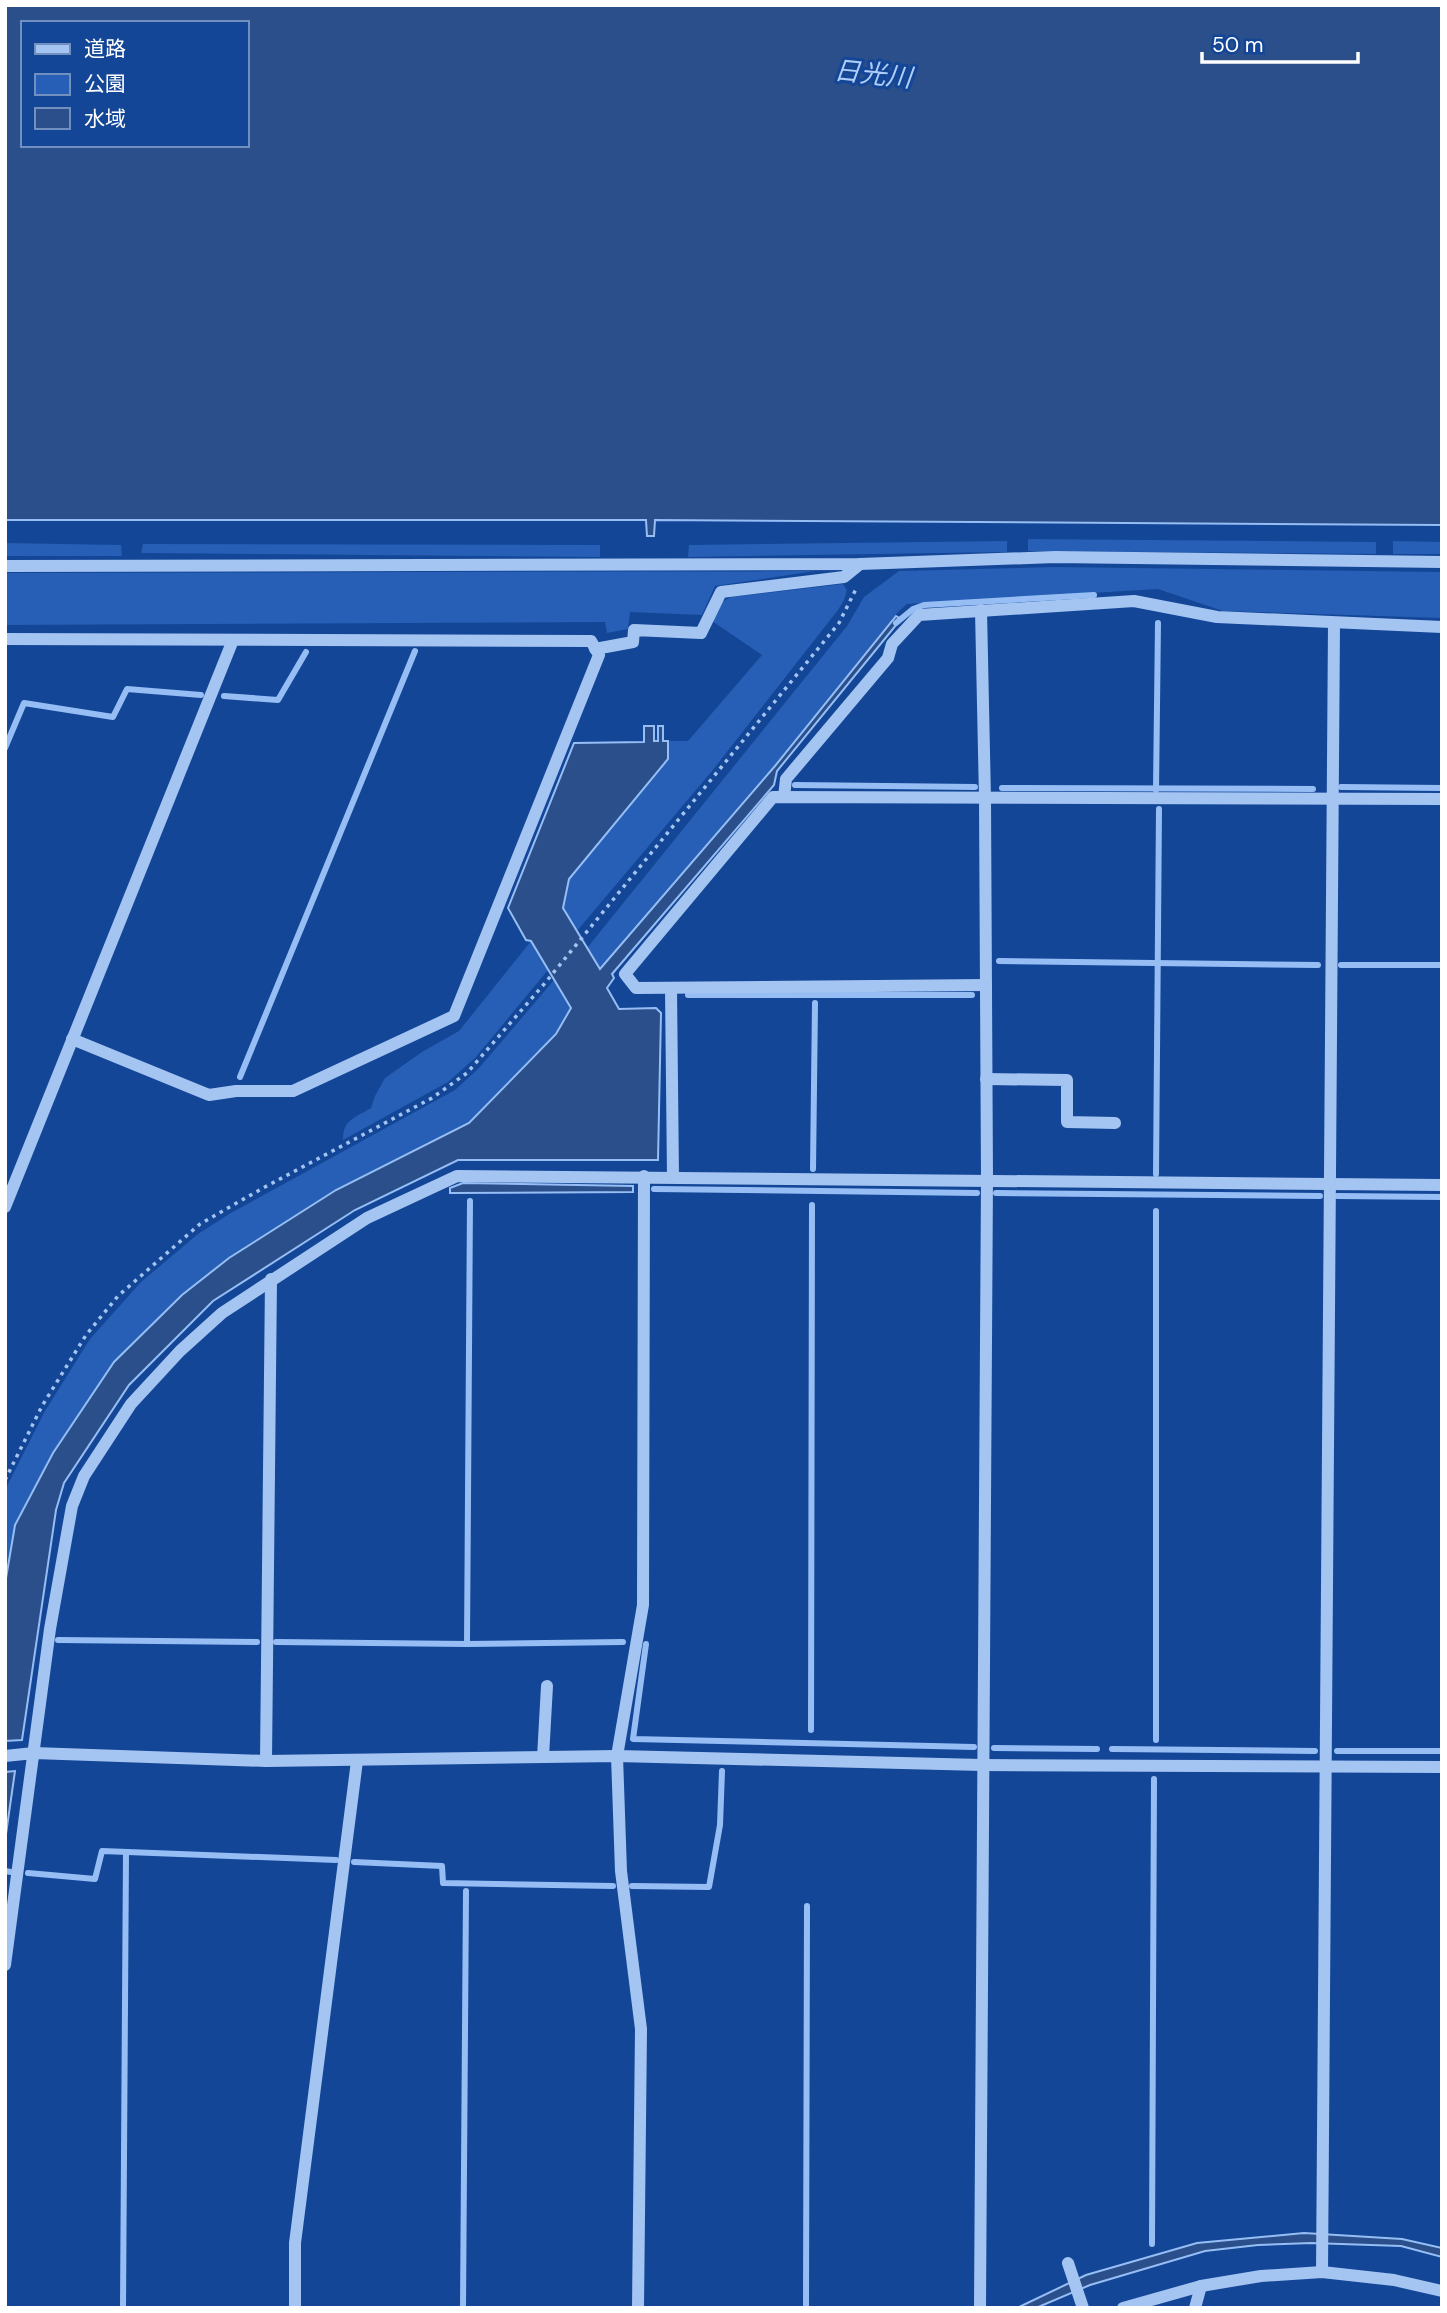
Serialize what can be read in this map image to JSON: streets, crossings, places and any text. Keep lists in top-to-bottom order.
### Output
{
  "water": ["日光川"],
  "legend": ["道路", "公園", "水域"],
  "scale_bar": "50 m"
}
